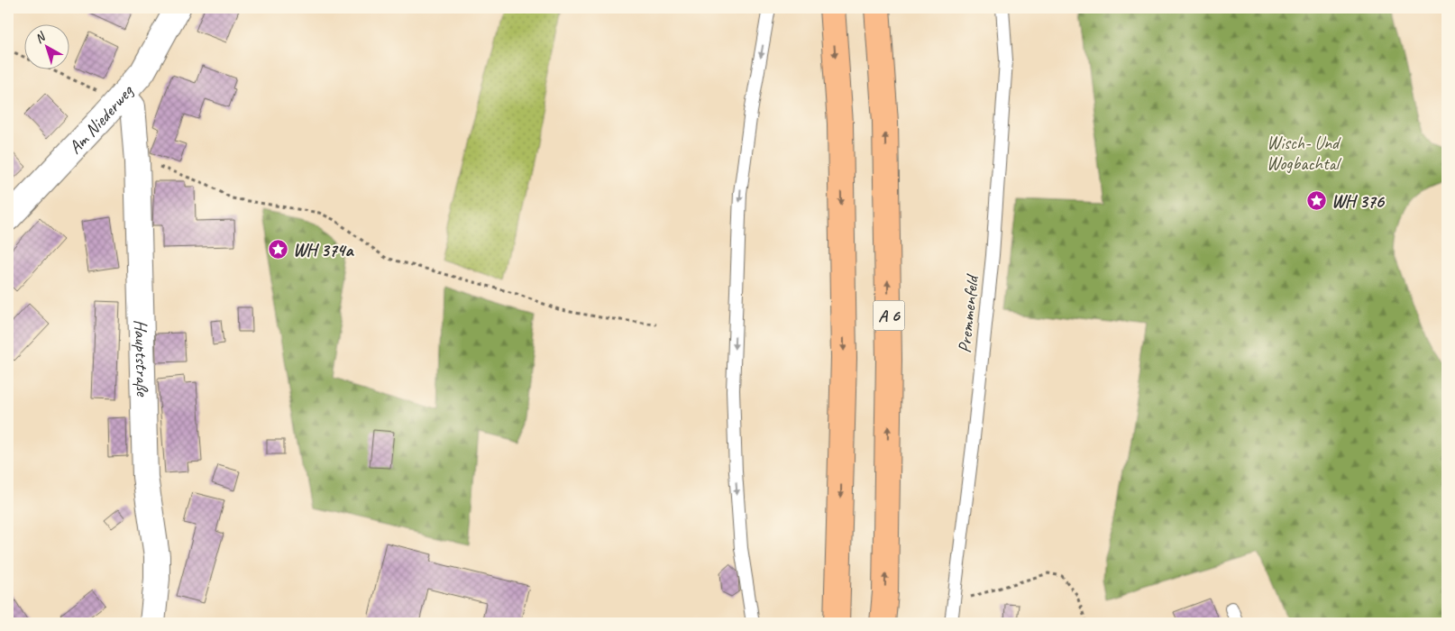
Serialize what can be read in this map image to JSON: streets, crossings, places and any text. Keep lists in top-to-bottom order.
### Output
{
  "streets": {
    "highway": ["A 6"],
    "street": ["Am Niederweg", "Hauptstraße"],
    "lane": ["Premmenfeld"]
  },
  "crossings": [
    ["Am Niederweg", "Hauptstraße"]
  ],
  "parks": ["Wisch- Und Wogbachtal"],
  "places": {
    "place": ["WH 376", "WH 374a"]
  },
  "north": "top left"
}
